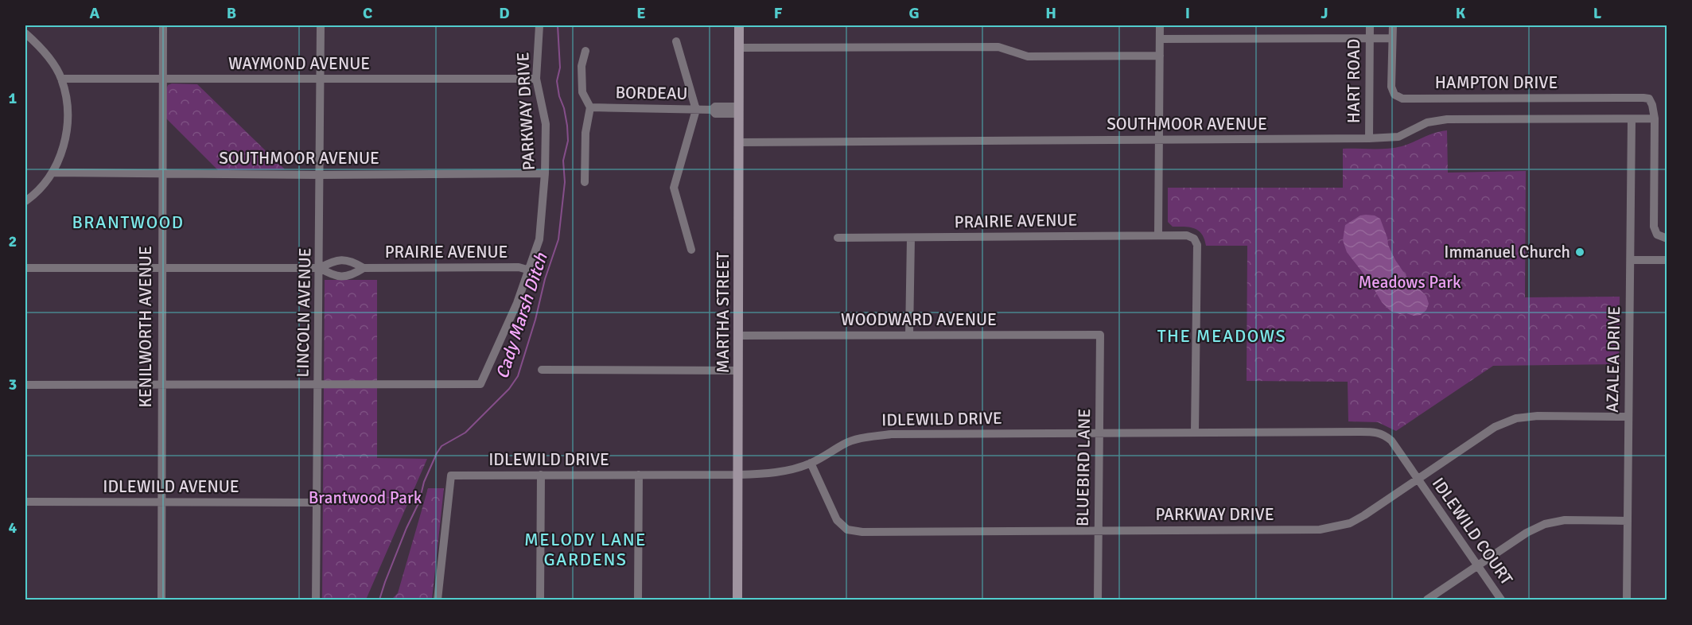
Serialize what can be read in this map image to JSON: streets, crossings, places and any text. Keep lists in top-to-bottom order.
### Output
{
  "streets": {
    "street": [
      "WAYMOND AVENUE",
      "HART ROAD",
      "HAMPTON DRIVE",
      "BORDEAU",
      "PARKWAY DRIVE",
      "SOUTHMOOR AVENUE",
      "PRAIRIE AVENUE",
      "LINCOLN AVENUE",
      "MARTHA STREET",
      "WOODWARD AVENUE",
      "KENILWORTH AVENUE",
      "AZALEA DRIVE",
      "IDLEWILD DRIVE",
      "BLUEBIRD LANE",
      "IDLEWILD AVENUE",
      "IDLEWILD COURT"
    ]
  },
  "crossings": [
    ["WAYMOND AVENUE", "PARKWAY DRIVE"],
    ["WAYMOND AVENUE", "LINCOLN AVENUE"],
    ["WAYMOND AVENUE", "KENILWORTH AVENUE"],
    ["HART ROAD", "SOUTHMOOR AVENUE"],
    ["BORDEAU", "MARTHA STREET"],
    ["PARKWAY DRIVE", "SOUTHMOOR AVENUE"],
    ["PARKWAY DRIVE", "PRAIRIE AVENUE"],
    ["PARKWAY DRIVE", "LINCOLN AVENUE"],
    ["PARKWAY DRIVE", "AZALEA DRIVE"],
    ["PARKWAY DRIVE", "IDLEWILD DRIVE"],
    ["PARKWAY DRIVE", "BLUEBIRD LANE"],
    ["PARKWAY DRIVE", "IDLEWILD COURT"],
    ["SOUTHMOOR AVENUE", "LINCOLN AVENUE"],
    ["SOUTHMOOR AVENUE", "MARTHA STREET"],
    ["SOUTHMOOR AVENUE", "KENILWORTH AVENUE"],
    ["SOUTHMOOR AVENUE", "AZALEA DRIVE"],
    ["PRAIRIE AVENUE", "LINCOLN AVENUE"],
    ["PRAIRIE AVENUE", "KENILWORTH AVENUE"],
    ["PRAIRIE AVENUE", "IDLEWILD DRIVE"],
    ["LINCOLN AVENUE", "IDLEWILD AVENUE"],
    ["MARTHA STREET", "WOODWARD AVENUE"],
    ["MARTHA STREET", "IDLEWILD DRIVE"],
    ["WOODWARD AVENUE", "BLUEBIRD LANE"],
    ["KENILWORTH AVENUE", "IDLEWILD AVENUE"],
    ["IDLEWILD DRIVE", "BLUEBIRD LANE"],
    ["IDLEWILD DRIVE", "IDLEWILD COURT"]
  ],
  "districts": ["BRANTWOOD", "THE MEADOWS", "MELODY LANE GARDENS"],
  "water": ["Cady Marsh Ditch"],
  "parks": ["Meadows Park", "Brantwood Park"],
  "places": ["Immanuel Church"],
  "grid": {
    "columns": [
      "A",
      "B",
      "C",
      "D",
      "E",
      "F",
      "G",
      "H",
      "I",
      "J",
      "K",
      "L"
    ],
    "rows": [
      "1",
      "2",
      "3",
      "4"
    ]
  }
}
